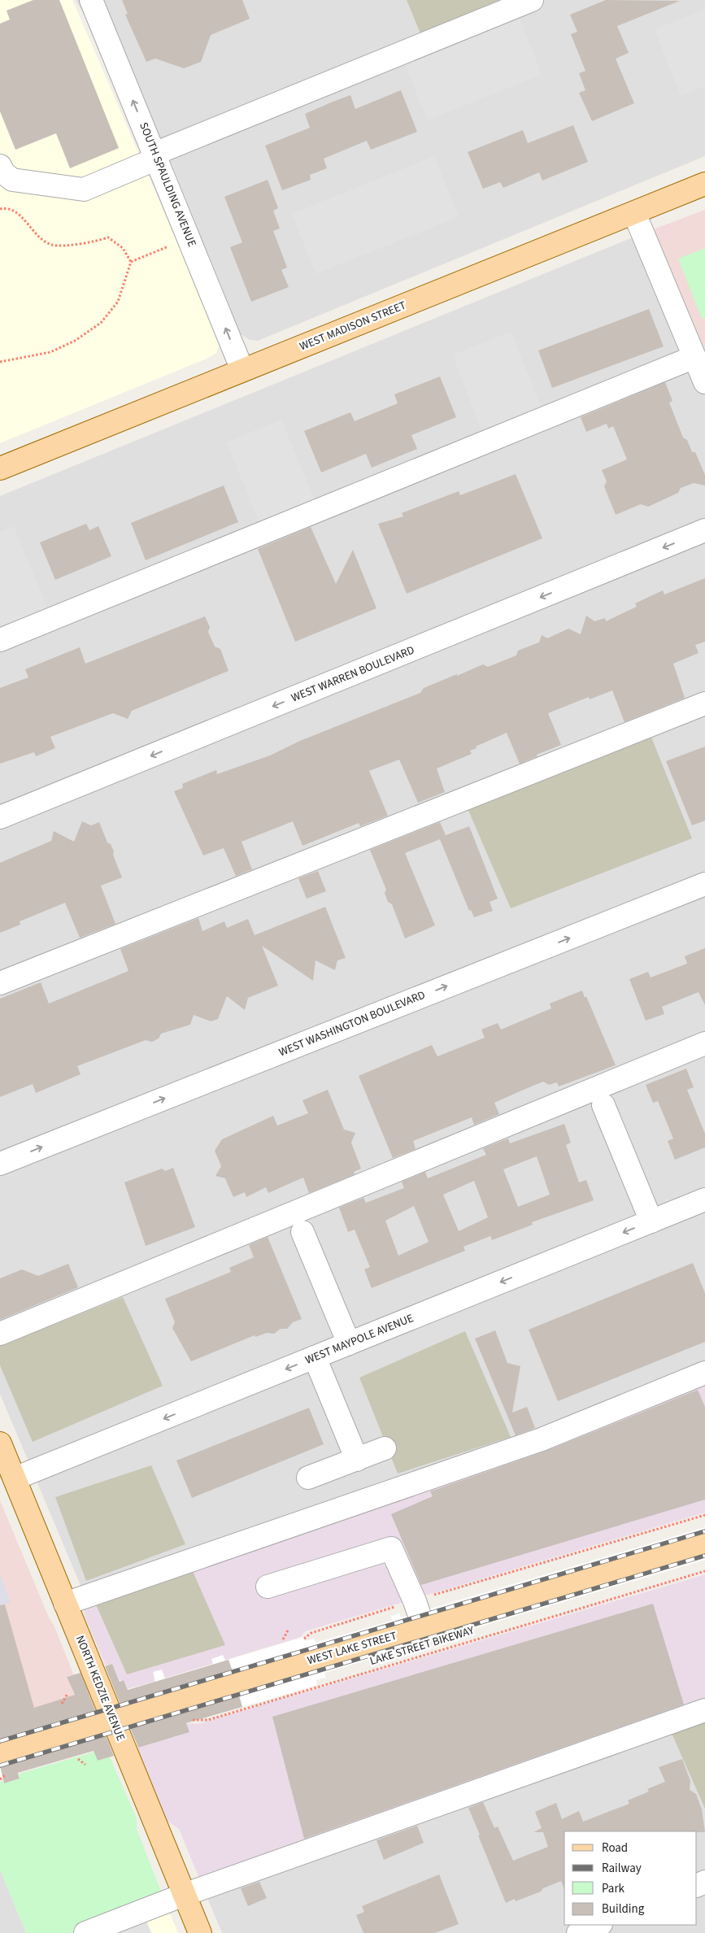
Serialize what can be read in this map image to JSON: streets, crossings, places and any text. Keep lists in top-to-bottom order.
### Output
{
  "streets": {
    "main road": ["WEST MADISON STREET", "WEST LAKE STREET", "NORTH KEDZIE AVENUE"],
    "street": [
      "SOUTH SPAULDING AVENUE",
      "WEST WARREN BOULEVARD",
      "WEST WASHINGTON BOULEVARD",
      "WEST MAYPOLE AVENUE"
    ],
    "path": ["LAKE STREET BIKEWAY"]
  },
  "crossings": [
    ["SOUTH SPAULDING AVENUE", "WEST MADISON STREET"],
    ["WEST MAYPOLE AVENUE", "NORTH KEDZIE AVENUE"],
    ["WEST LAKE STREET", "NORTH KEDZIE AVENUE"]
  ],
  "one_way": ["SOUTH SPAULDING AVENUE"],
  "legend": [
    "Road",
    "Railway",
    "Park",
    "Building"
  ]
}
